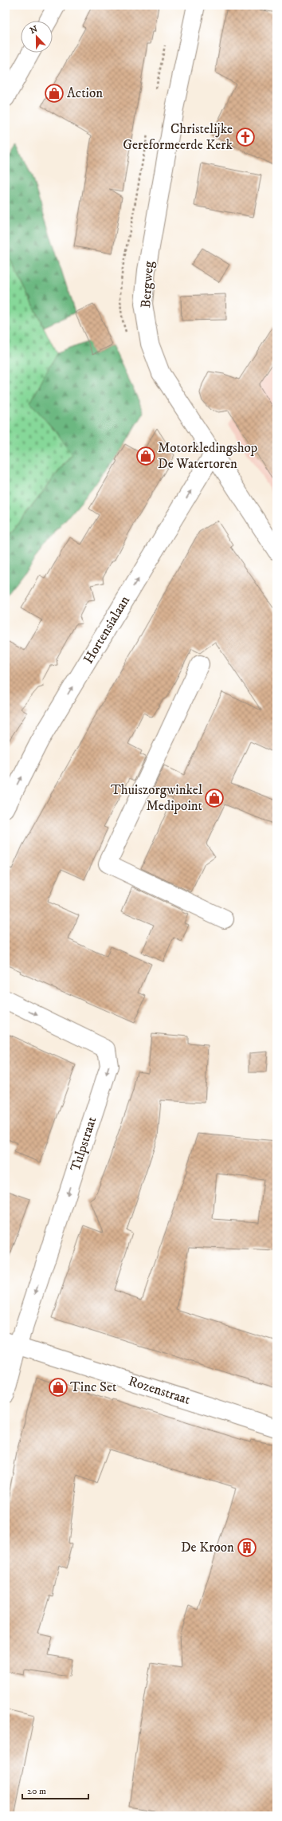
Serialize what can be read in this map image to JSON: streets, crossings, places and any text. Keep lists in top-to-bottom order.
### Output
{
  "streets": {
    "street": [
      "Bergweg",
      "Hortensialaan",
      "Tulpstraat",
      "Rozenstraat"
    ]
  },
  "crossings": [
    ["Bergweg", "Hortensialaan"],
    ["Tulpstraat", "Rozenstraat"]
  ],
  "one_way": ["Hortensialaan", "Tulpstraat"],
  "places": {
    "shop": [
      "Action",
      "Motorkledingshop De Watertoren",
      "Thuiszorgwinkel Medipoint",
      "Tinc Set"
    ],
    "church": ["Christelijke Gereformeerde Kerk"],
    "building": ["De Kroon"]
  },
  "scale_bar": "20 m",
  "north": "top"
}
